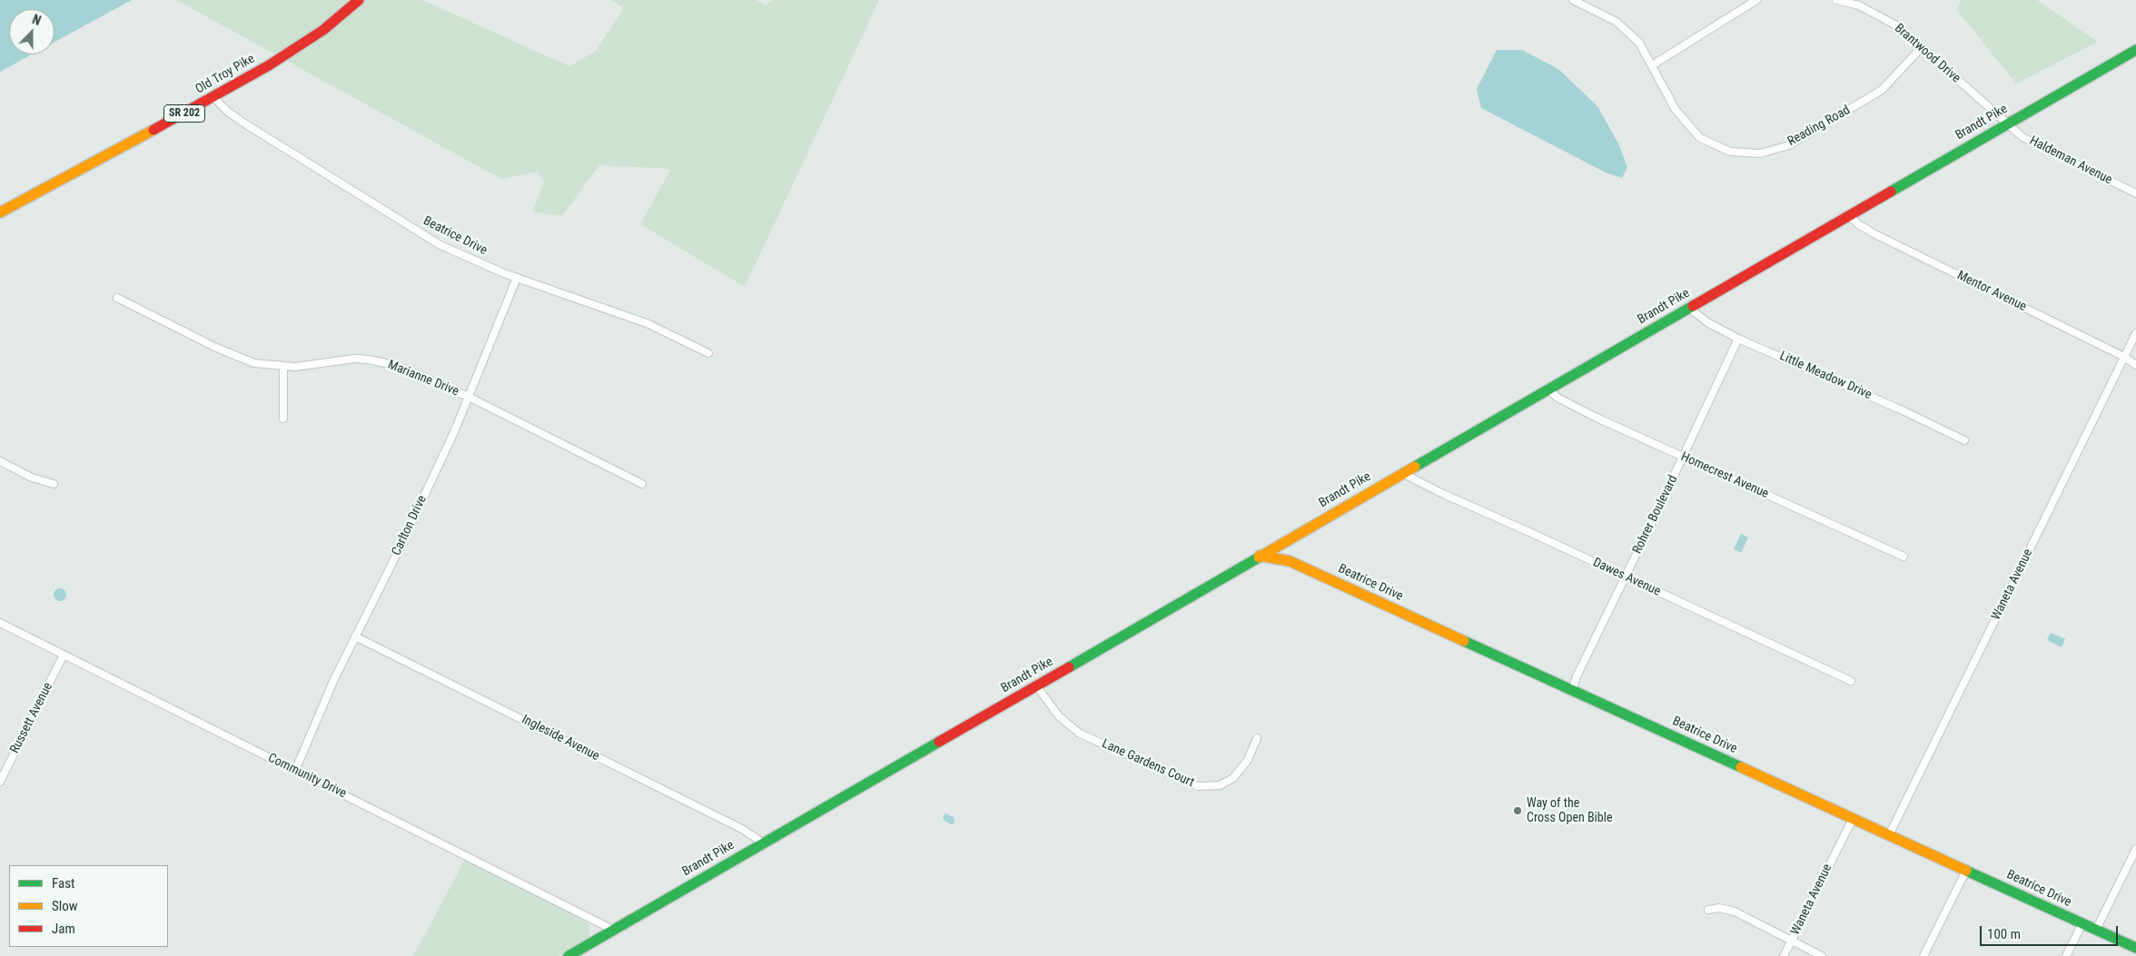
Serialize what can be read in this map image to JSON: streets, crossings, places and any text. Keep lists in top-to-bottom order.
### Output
{
  "streets": {
    "main road": [
      "Old Troy Pike",
      "SR 202",
      "Brandt Pike",
      "Beatrice Drive"
    ],
    "street": [
      "Brantwood Drive",
      "Reading Road",
      "Haldeman Avenue",
      "Mentor Avenue",
      "Little Meadow Drive",
      "Marianne Drive",
      "Homecrest Avenue",
      "Rohrer Boulevard",
      "Carlton Drive",
      "Dawes Avenue",
      "Waneta Avenue",
      "Russett Avenue",
      "Ingleside Avenue",
      "Lane Gardens Court",
      "Community Drive"
    ]
  },
  "crossings": [
    ["Brantwood Drive", "Brandt Pike"],
    ["Brantwood Drive", "Reading Road"],
    ["Brantwood Drive", "Haldeman Avenue"],
    ["Old Troy Pike", "Beatrice Drive"],
    ["Brandt Pike", "Haldeman Avenue"],
    ["Brandt Pike", "Beatrice Drive"],
    ["Brandt Pike", "Mentor Avenue"],
    ["Brandt Pike", "Little Meadow Drive"],
    ["Brandt Pike", "Homecrest Avenue"],
    ["Brandt Pike", "Dawes Avenue"],
    ["Brandt Pike", "Ingleside Avenue"],
    ["Brandt Pike", "Lane Gardens Court"],
    ["Brandt Pike", "Community Drive"],
    ["Beatrice Drive", "Rohrer Boulevard"],
    ["Beatrice Drive", "Carlton Drive"],
    ["Beatrice Drive", "Waneta Avenue"],
    ["Mentor Avenue", "Waneta Avenue"],
    ["Little Meadow Drive", "Rohrer Boulevard"],
    ["Marianne Drive", "Carlton Drive"],
    ["Homecrest Avenue", "Rohrer Boulevard"],
    ["Rohrer Boulevard", "Dawes Avenue"],
    ["Carlton Drive", "Ingleside Avenue"],
    ["Carlton Drive", "Community Drive"],
    ["Russett Avenue", "Community Drive"]
  ],
  "places": ["Way of the Cross Open Bible"],
  "legend": ["Fast", "Slow", "Jam"],
  "scale_bar": "100 m",
  "north": "top"
}
